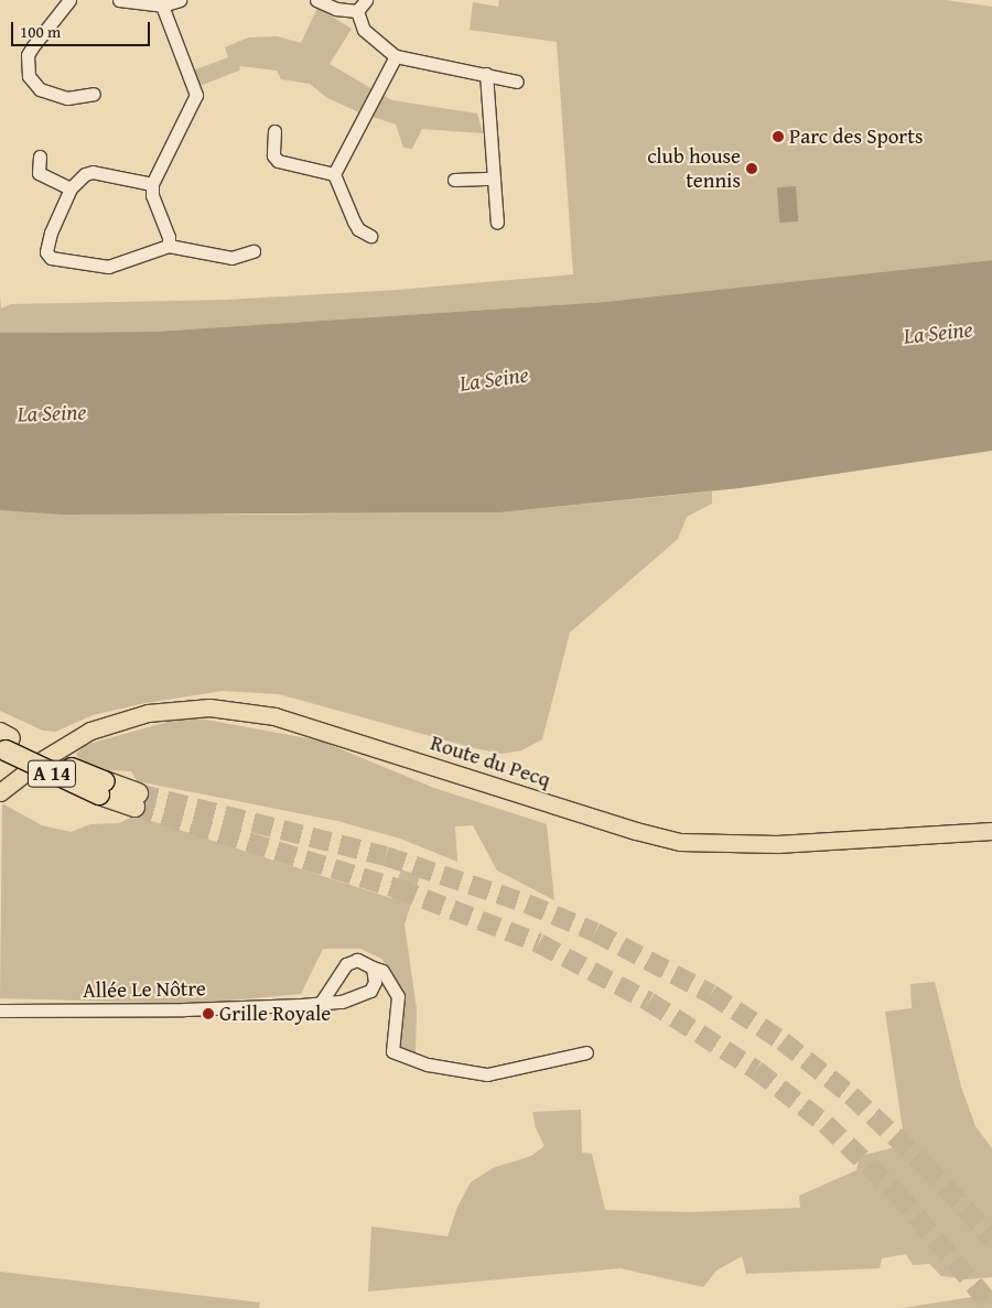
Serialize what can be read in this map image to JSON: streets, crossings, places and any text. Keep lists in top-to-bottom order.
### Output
{
  "streets": {
    "highway": ["A 14"],
    "main road": ["Route du Pecq"],
    "street": ["Allée Le Nôtre"]
  },
  "water": ["La Seine"],
  "places": ["Parc des Sports", "club house tennis", "Grille Royale"],
  "scale_bar": "100 m"
}
